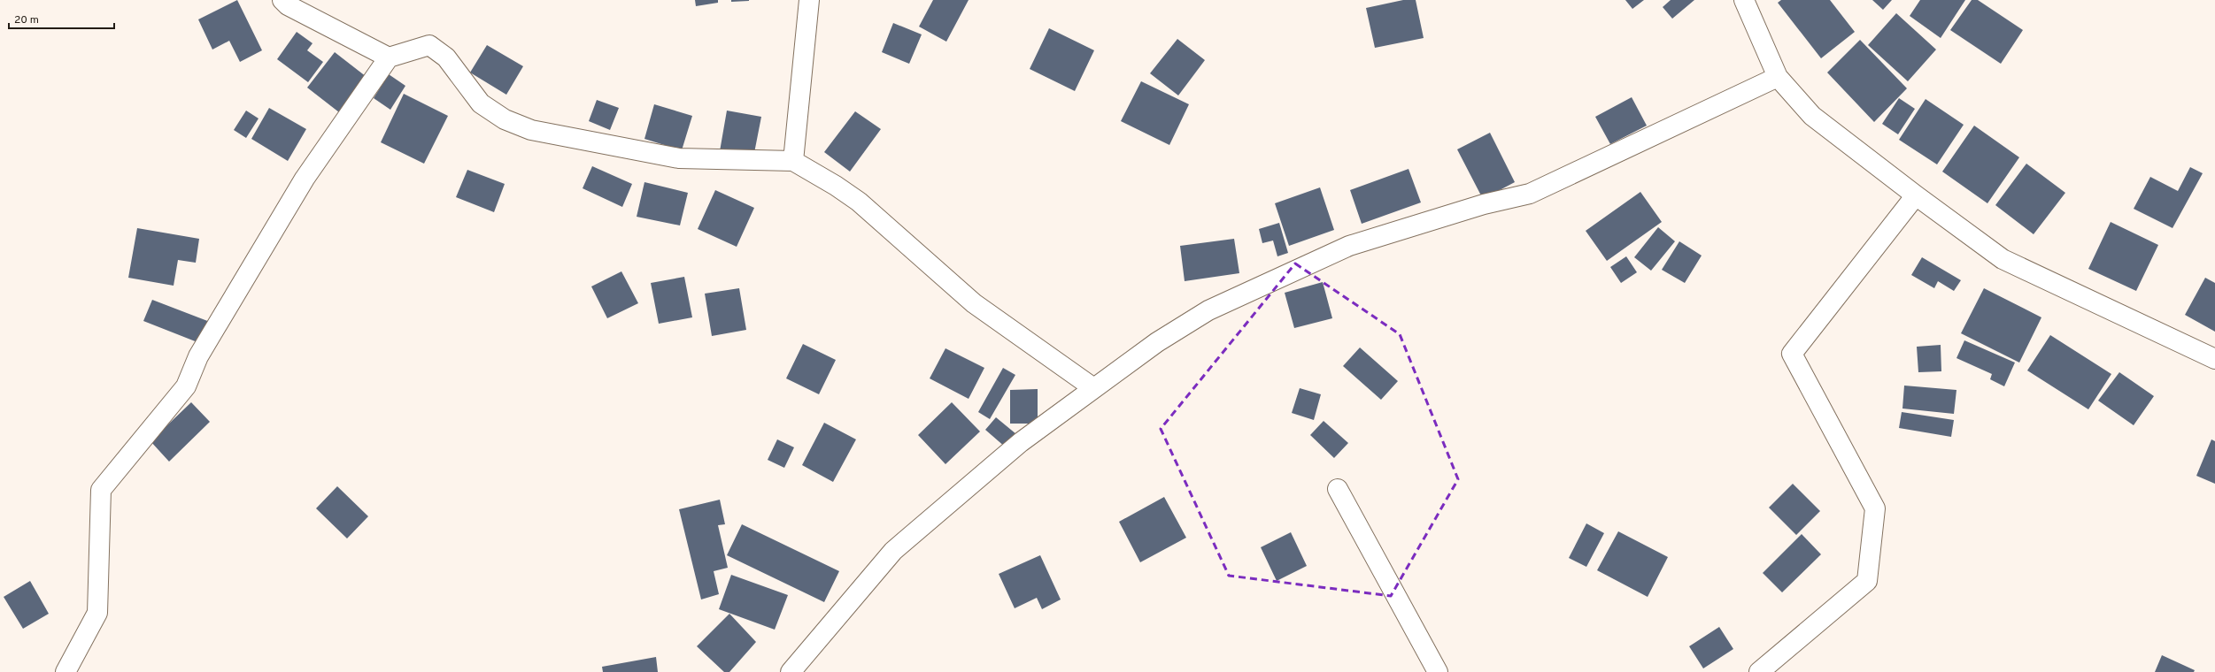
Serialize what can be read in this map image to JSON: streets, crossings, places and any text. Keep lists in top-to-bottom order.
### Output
{
  "scale_bar": "20 m"
}
